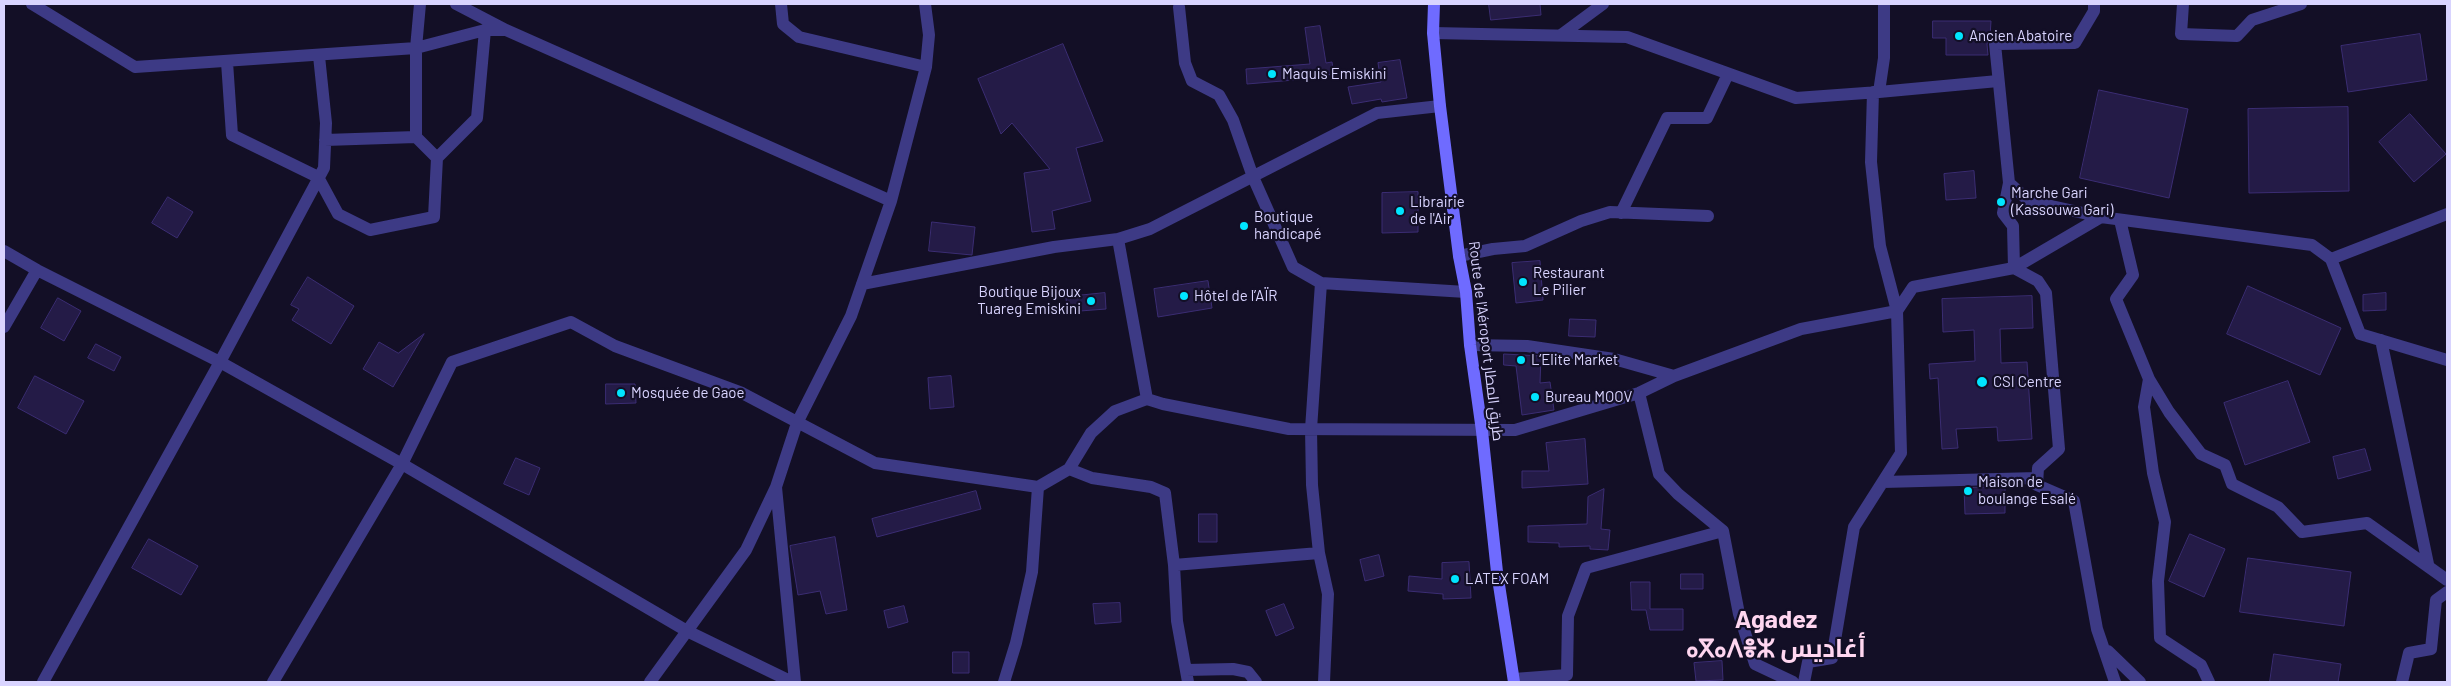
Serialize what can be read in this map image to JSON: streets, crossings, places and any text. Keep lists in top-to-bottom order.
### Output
{
  "streets": {
    "main road": ["Route de l'Aéroport طريق المطار"]
  },
  "districts": ["Agadez ⴰⴳⴰⴷⴻⵣ أغاديس"],
  "places": [
    "Ancien Abatoire",
    "Maquis Emiskini",
    "Marche Gari (Kassouwa Gari)",
    "Librairie de l'Air",
    "Boutique handicapé",
    "Restaurant Le Pilier",
    "Hôtel de l’AÏR",
    "Boutique Bijoux Tuareg Emiskini",
    "L’Elite Market",
    "CSI Centre",
    "Mosquée de Gaoe",
    "Bureau MOOV",
    "Maison de boulange Esalé",
    "LATEX FOAM"
  ]
}
